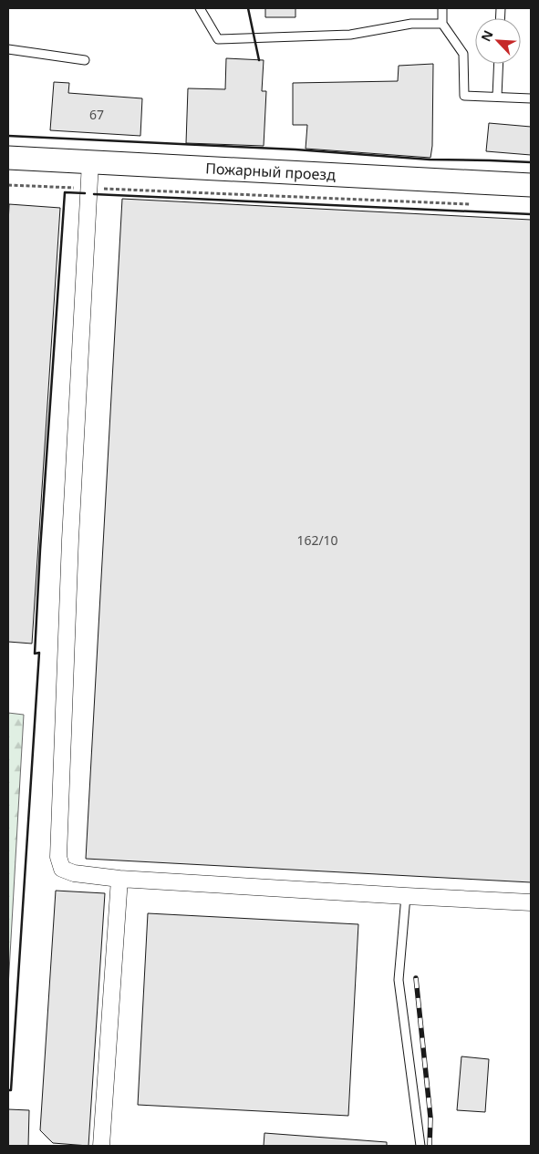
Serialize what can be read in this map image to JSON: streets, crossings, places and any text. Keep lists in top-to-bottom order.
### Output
{
  "streets": {
    "street": ["Пожарный проезд"]
  },
  "house_numbers": ["67", "162/10"],
  "north": "top left"
}
